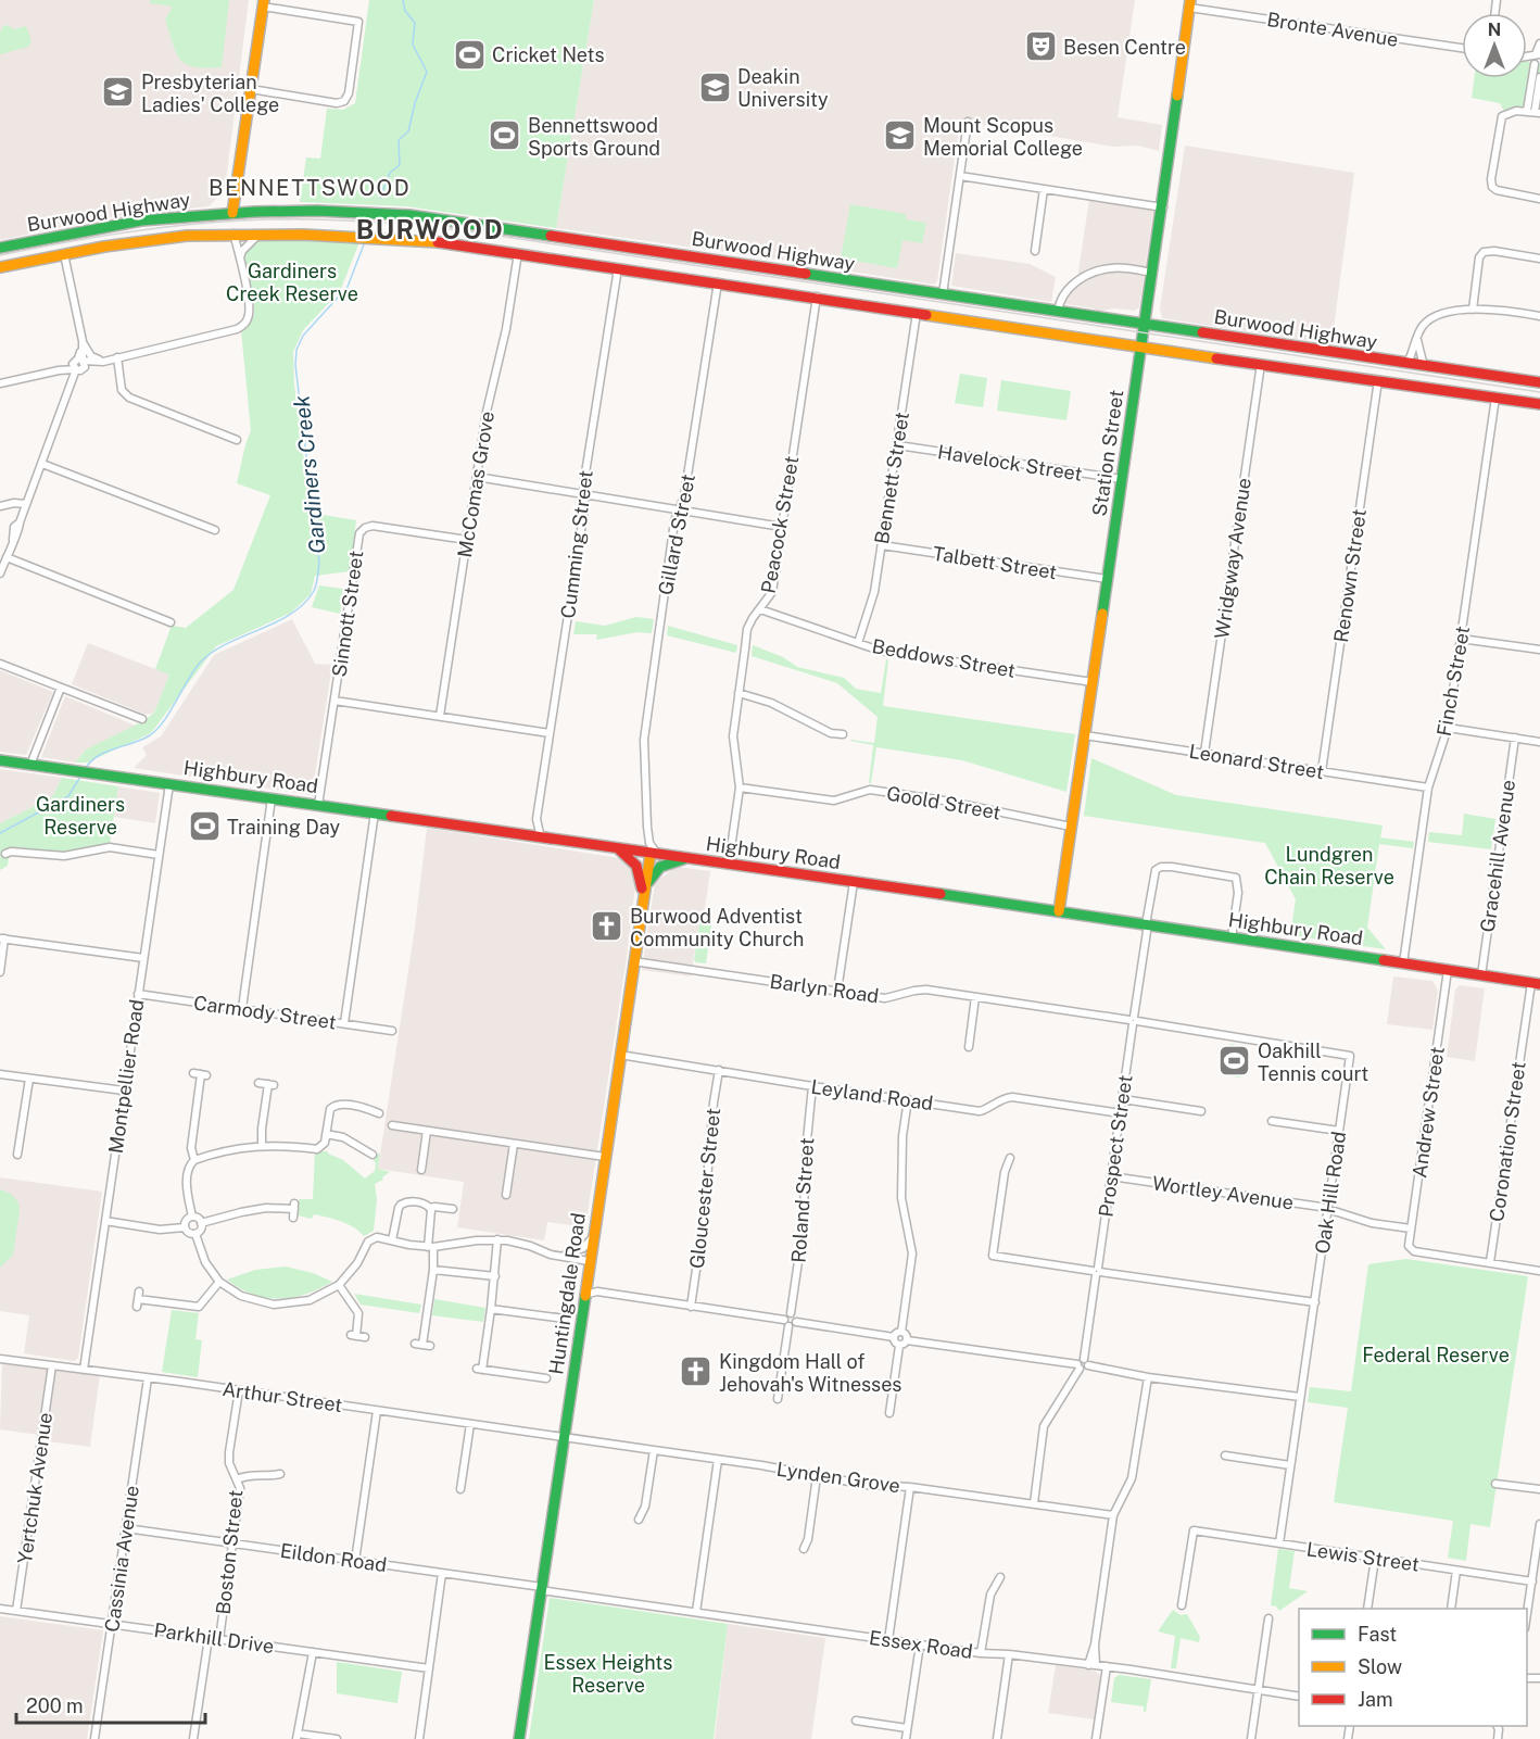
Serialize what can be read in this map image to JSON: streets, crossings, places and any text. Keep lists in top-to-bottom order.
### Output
{
  "streets": {
    "main road": [
      "Burwood Highway",
      "Station Street",
      "Highbury Road",
      "Huntingdale Road"
    ],
    "street": [
      "Bronte Avenue",
      "Havelock Street",
      "Bennett Street",
      "McComas Grove",
      "Peacock Street",
      "Gillard Street",
      "Cumming Street",
      "Wridgway Avenue",
      "Talbett Street",
      "Renown Street",
      "Sinnott Street",
      "Beddows Street",
      "Finch Street",
      "Leonard Street",
      "Goold Street",
      "Gracehill Avenue",
      "Barlyn Road",
      "Carmody Street",
      "Montpellier Road",
      "Leyland Road",
      "Andrew Street",
      "Coronation Street",
      "Prospect Street",
      "Gloucester Street",
      "Wortley Avenue",
      "Oak Hill Road",
      "Roland Street",
      "Arthur Street",
      "Lynden Grove",
      "Yertchuk Avenue",
      "Boston Street",
      "Lewis Street",
      "Eildon Road",
      "Cassinia Avenue",
      "Parkhill Drive",
      "Essex Road"
    ]
  },
  "crossings": [
    ["Bronte Avenue", "Station Street"],
    ["Burwood Highway", "Station Street"],
    ["Burwood Highway", "Bennett Street"],
    ["Burwood Highway", "McComas Grove"],
    ["Burwood Highway", "Peacock Street"],
    ["Burwood Highway", "Gillard Street"],
    ["Burwood Highway", "Cumming Street"],
    ["Burwood Highway", "Wridgway Avenue"],
    ["Burwood Highway", "Renown Street"],
    ["Burwood Highway", "Finch Street"],
    ["Station Street", "Havelock Street"],
    ["Station Street", "Talbett Street"],
    ["Station Street", "Beddows Street"],
    ["Station Street", "Leonard Street"],
    ["Station Street", "Highbury Road"],
    ["Station Street", "Goold Street"],
    ["Havelock Street", "Bennett Street"],
    ["Bennett Street", "Talbett Street"],
    ["Bennett Street", "Beddows Street"],
    ["McComas Grove", "Sinnott Street"],
    ["Peacock Street", "Beddows Street"],
    ["Peacock Street", "Highbury Road"],
    ["Peacock Street", "Goold Street"],
    ["Gillard Street", "Highbury Road"],
    ["Gillard Street", "Huntingdale Road"],
    ["Wridgway Avenue", "Leonard Street"],
    ["Renown Street", "Leonard Street"],
    ["Sinnott Street", "Highbury Road"],
    ["Finch Street", "Leonard Street"],
    ["Finch Street", "Highbury Road"],
    ["Highbury Road", "Gracehill Avenue"],
    ["Highbury Road", "Montpellier Road"],
    ["Highbury Road", "Andrew Street"],
    ["Highbury Road", "Coronation Street"],
    ["Highbury Road", "Prospect Street"],
    ["Highbury Road", "Huntingdale Road"],
    ["Barlyn Road", "Prospect Street"],
    ["Barlyn Road", "Oak Hill Road"],
    ["Barlyn Road", "Huntingdale Road"],
    ["Carmody Street", "Montpellier Road"],
    ["Montpellier Road", "Arthur Street"],
    ["Leyland Road", "Prospect Street"],
    ["Leyland Road", "Gloucester Street"],
    ["Leyland Road", "Roland Street"],
    ["Leyland Road", "Huntingdale Road"],
    ["Andrew Street", "Coronation Street"],
    ["Andrew Street", "Wortley Avenue"],
    ["Prospect Street", "Wortley Avenue"],
    ["Prospect Street", "Oak Hill Road"],
    ["Prospect Street", "Lynden Grove"],
    ["Wortley Avenue", "Oak Hill Road"],
    ["Oak Hill Road", "Lewis Street"],
    ["Huntingdale Road", "Arthur Street"],
    ["Huntingdale Road", "Lynden Grove"],
    ["Huntingdale Road", "Eildon Road"],
    ["Huntingdale Road", "Essex Road"],
    ["Arthur Street", "Lynden Grove"],
    ["Arthur Street", "Yertchuk Avenue"],
    ["Arthur Street", "Boston Street"],
    ["Arthur Street", "Cassinia Avenue"],
    ["Yertchuk Avenue", "Parkhill Drive"],
    ["Boston Street", "Eildon Road"],
    ["Boston Street", "Parkhill Drive"],
    ["Eildon Road", "Cassinia Avenue"],
    ["Eildon Road", "Essex Road"],
    ["Cassinia Avenue", "Parkhill Drive"]
  ],
  "districts": ["BENNETTSWOOD", "BURWOOD"],
  "water": ["Gardiners Creek"],
  "parks": [
    "Gardiners Creek Reserve",
    "Gardiners Reserve",
    "Lundgren Chain Reserve",
    "Federal Reserve",
    "Essex Heights Reserve"
  ],
  "places": {
    "theatre": ["Besen Centre"],
    "sports": [
      "Cricket Nets",
      "Bennettswood Sports Ground",
      "Training Day",
      "Oakhill Tennis court"
    ],
    "school or university": ["Deakin University", "Presbyterian Ladies' College", "Mount Scopus Memorial College"],
    "church": ["Burwood Adventist Community Church", "Kingdom Hall of Jehovah's Witnesses"]
  },
  "legend": ["Fast", "Slow", "Jam"],
  "scale_bar": "200 m",
  "north": "top"
}
